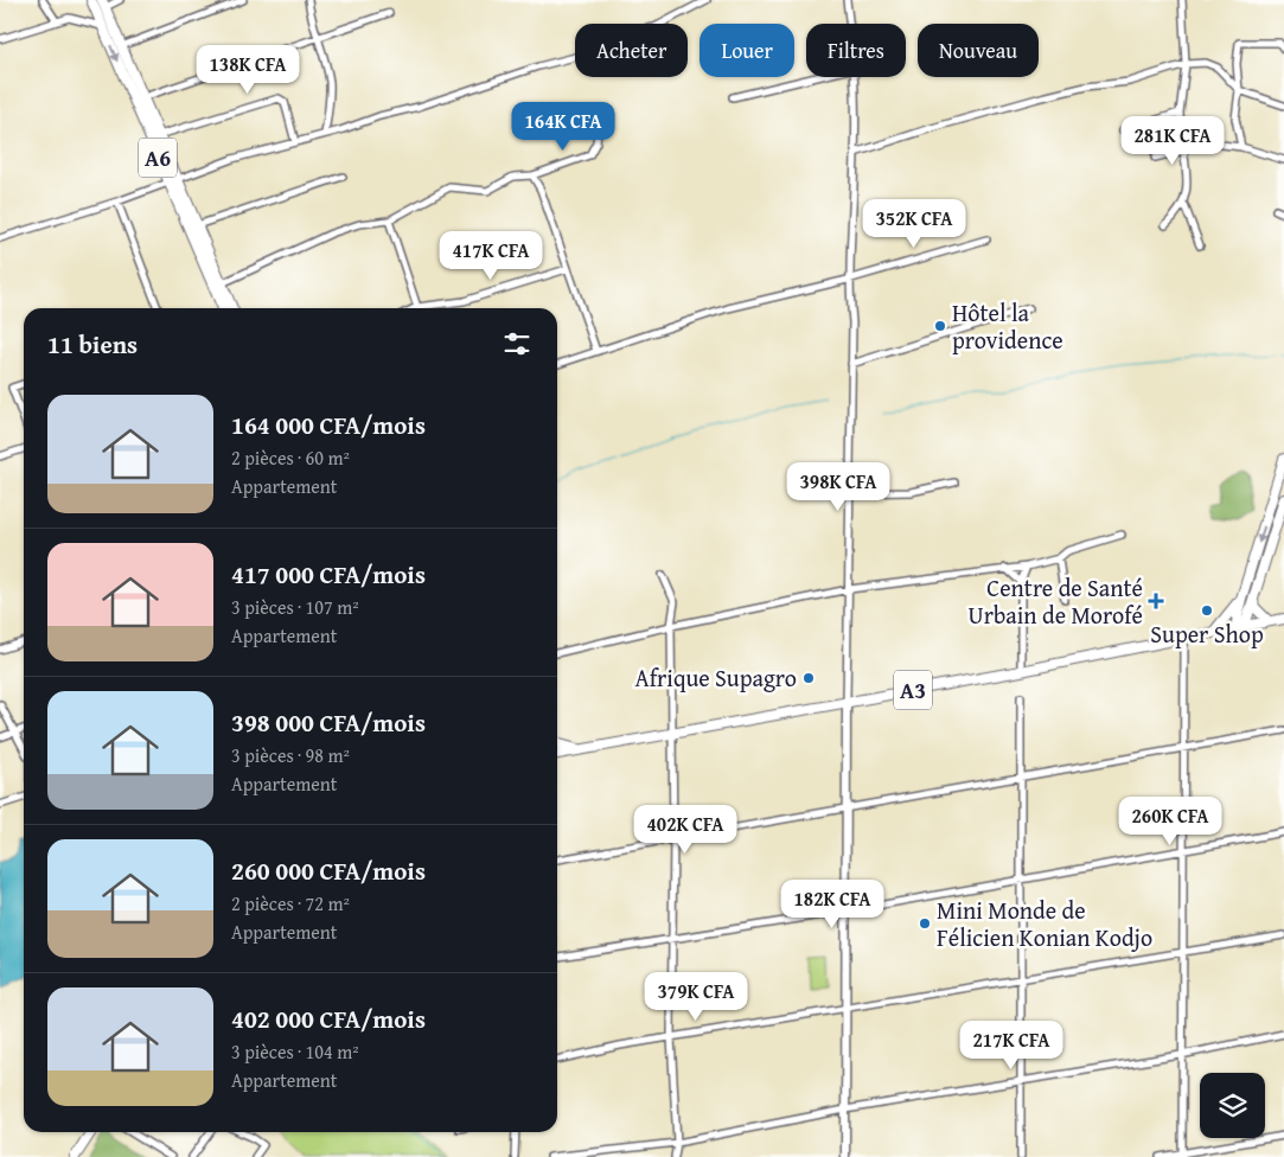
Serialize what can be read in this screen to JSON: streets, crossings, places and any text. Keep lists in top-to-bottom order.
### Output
{
  "streets": {
    "main road": ["A6", "A3"]
  },
  "places": {
    "other": [
      "Hôtel la providence",
      "Super Shop",
      "Afrique Supagro",
      "Mini Monde de Félicien Konian Kodjo"
    ],
    "health": ["Centre de Santé Urbain de Morofé"]
  },
  "page": {
    "chip": [
      "Acheter",
      "Louer",
      "Filtres",
      "Nouveau"
    ],
    "price": [
      "138K CFA",
      "164K CFA",
      "281K CFA",
      "352K CFA",
      "417K CFA",
      "398K CFA",
      "260K CFA",
      "402K CFA",
      "182K CFA",
      "379K CFA",
      "217K CFA"
    ],
    "heading": "11 biens",
    "list": [
      {
        "name": "164 000 CFA/mois",
        "note": "2 pièces · 60 m² · Appartement"
      },
      {
        "name": "417 000 CFA/mois",
        "note": "3 pièces · 107 m² · Appartement"
      },
      {
        "name": "398 000 CFA/mois",
        "note": "3 pièces · 98 m² · Appartement"
      },
      {
        "name": "260 000 CFA/mois",
        "note": "2 pièces · 72 m² · Appartement"
      },
      {
        "name": "402 000 CFA/mois",
        "note": "3 pièces · 104 m² · Appartement"
      }
    ]
  }
}
